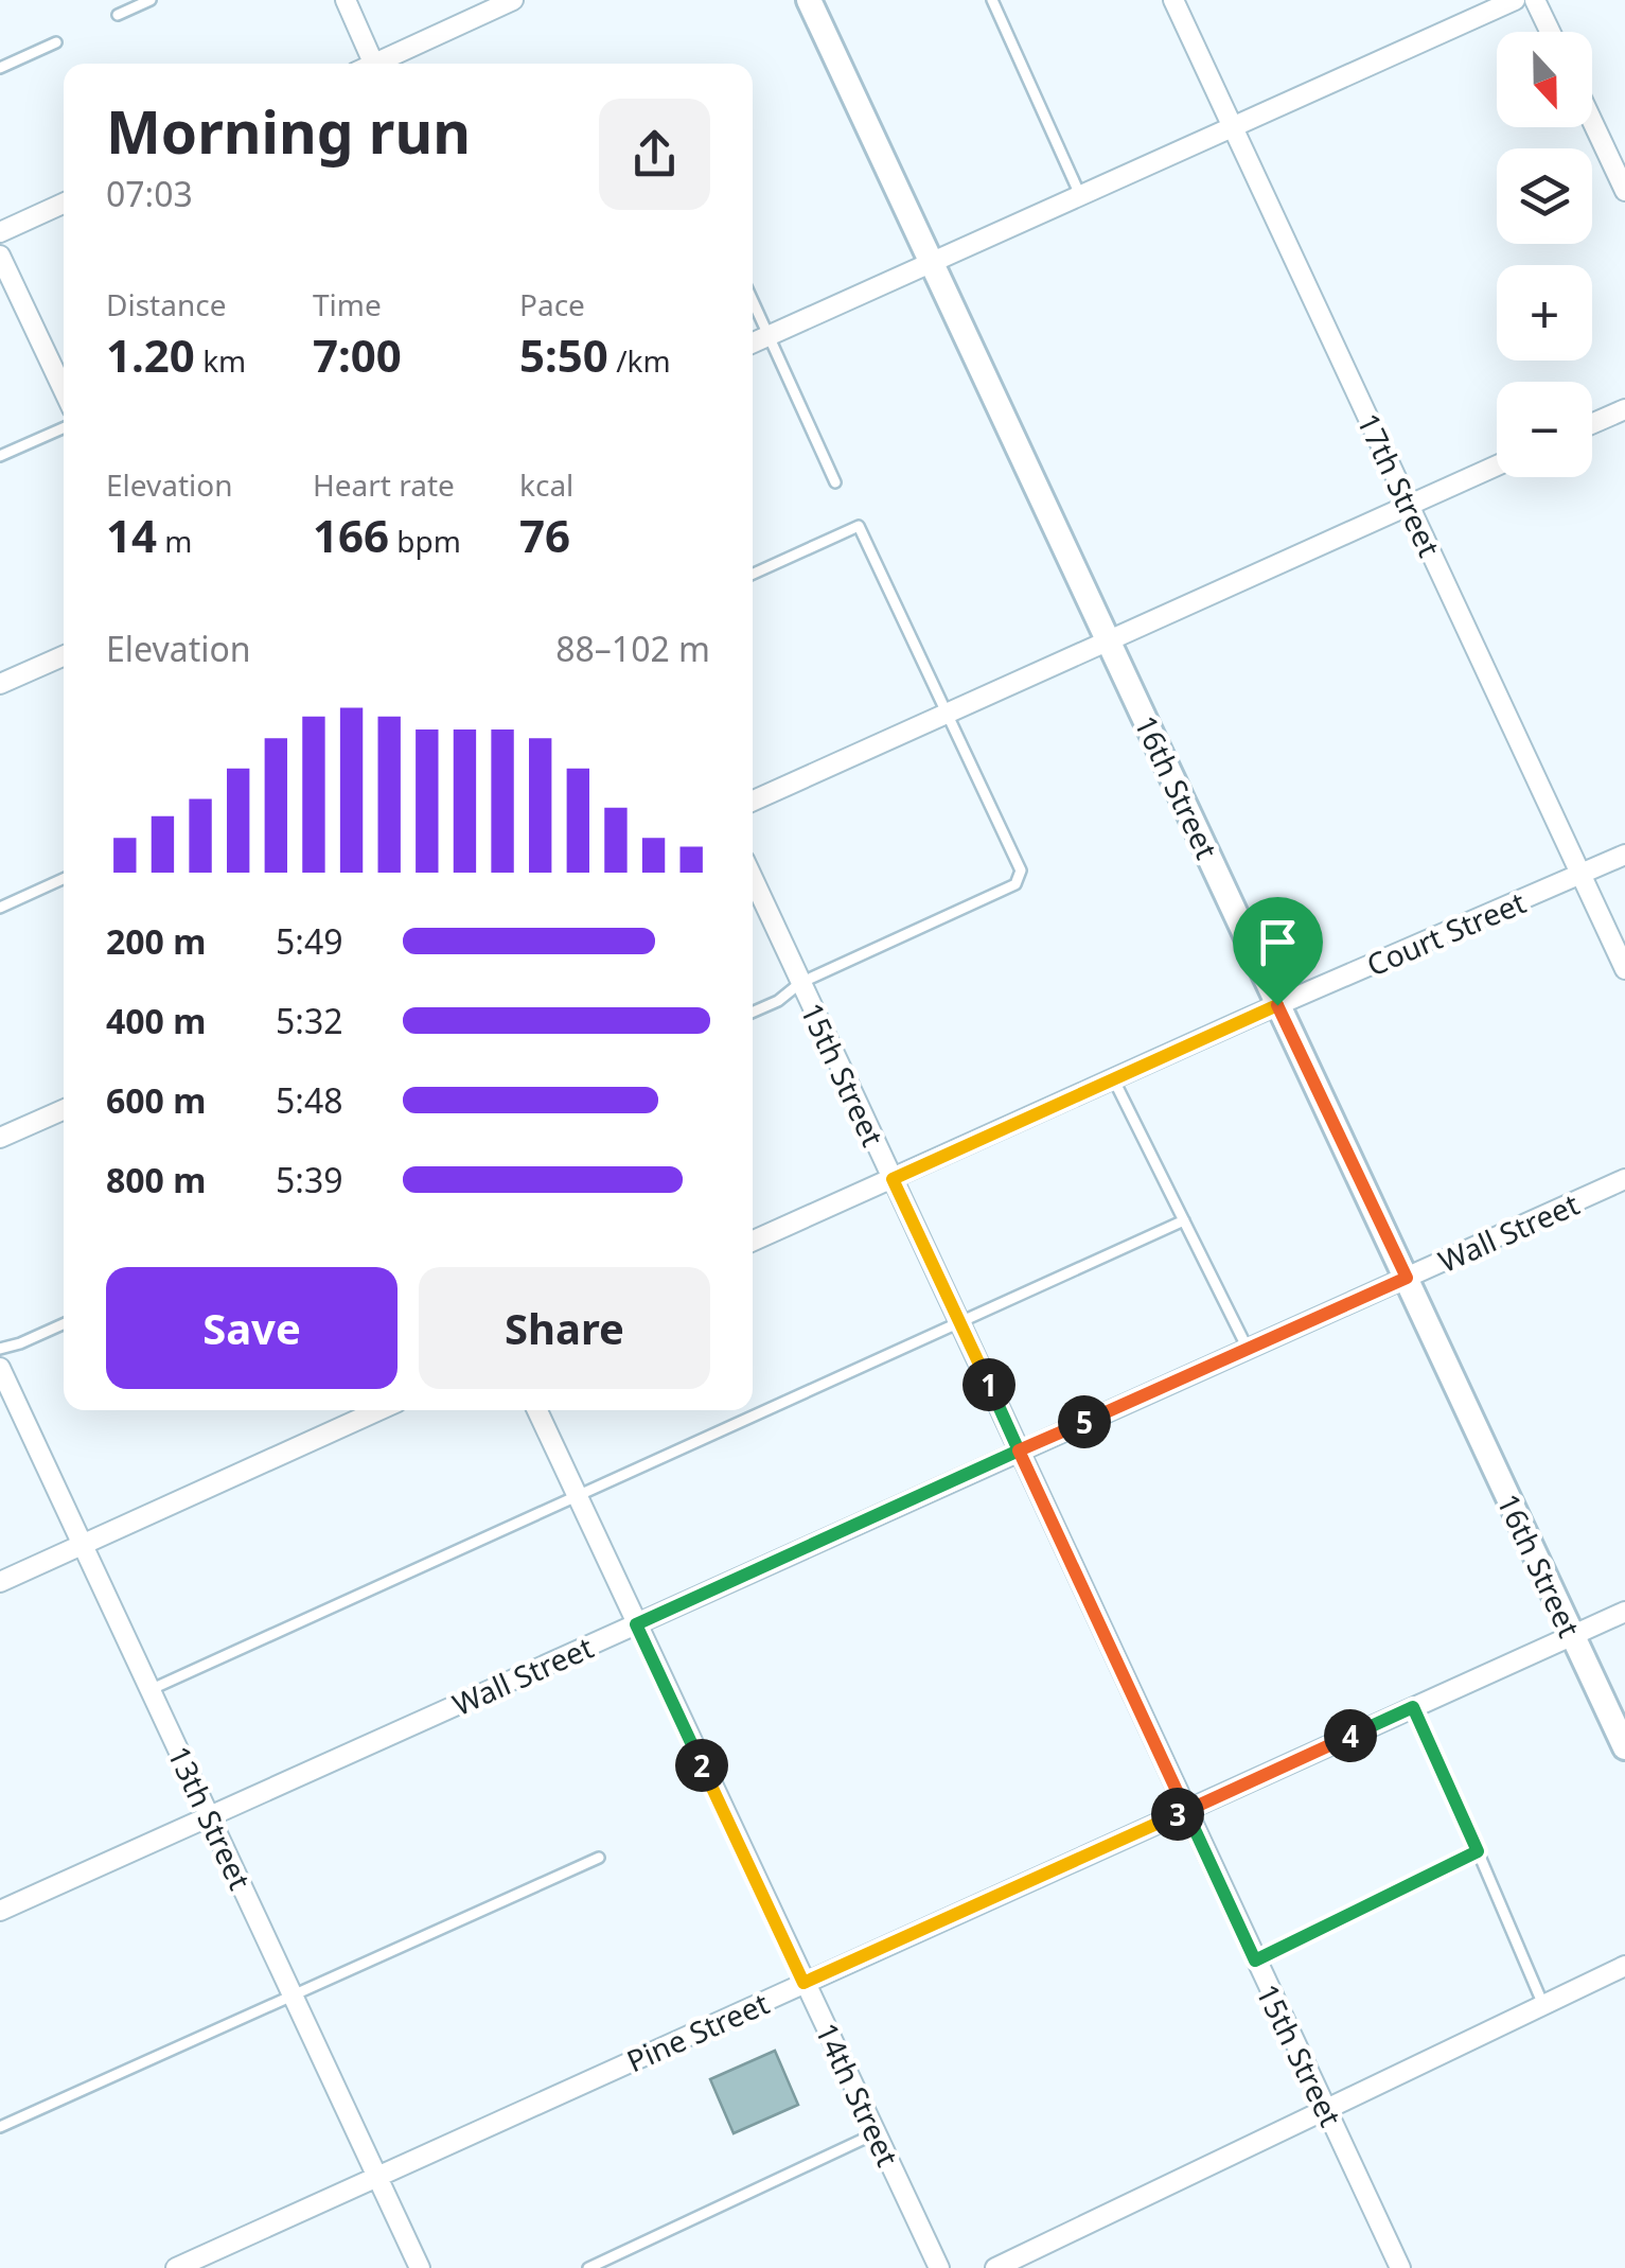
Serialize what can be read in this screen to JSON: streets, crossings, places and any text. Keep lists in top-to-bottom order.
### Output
{
  "streets": {
    "street": [
      "17th Street",
      "16th Street",
      "Court Street",
      "15th Street",
      "Wall Street",
      "13th Street",
      "Pine Street",
      "14th Street"
    ]
  },
  "crossings": [
    ["17th Street", "Court Street"],
    ["16th Street", "Court Street"],
    ["16th Street", "Wall Street"],
    ["16th Street", "Pine Street"],
    ["Court Street", "15th Street"],
    ["15th Street", "Wall Street"],
    ["15th Street", "Pine Street"],
    ["Wall Street", "13th Street"],
    ["Wall Street", "14th Street"],
    ["13th Street", "Pine Street"],
    ["Pine Street", "14th Street"]
  ],
  "north": "bottom",
  "page": {
    "map_buttons": ["+", "−"],
    "heading": ["Morning run", "07:03"],
    "stats": [
      ["Distance", "1.20 km"],
      ["Time", "7:00"],
      ["Pace", "5:50 /km"],
      ["Elevation", "14 m"],
      ["Heart rate", "166 bpm"],
      ["kcal", "76"]
    ],
    "chart": ["Elevation", "88–102 m"],
    "list": [
      {
        "name": "200 m",
        "note": "5:49"
      },
      {
        "name": "400 m",
        "note": "5:32"
      },
      {
        "name": "600 m",
        "note": "5:48"
      },
      {
        "name": "800 m",
        "note": "5:39"
      }
    ],
    "buttons": ["Save", "Share"],
    "pins": [
      "1",
      "5",
      "4",
      "2",
      "3"
    ]
  }
}
